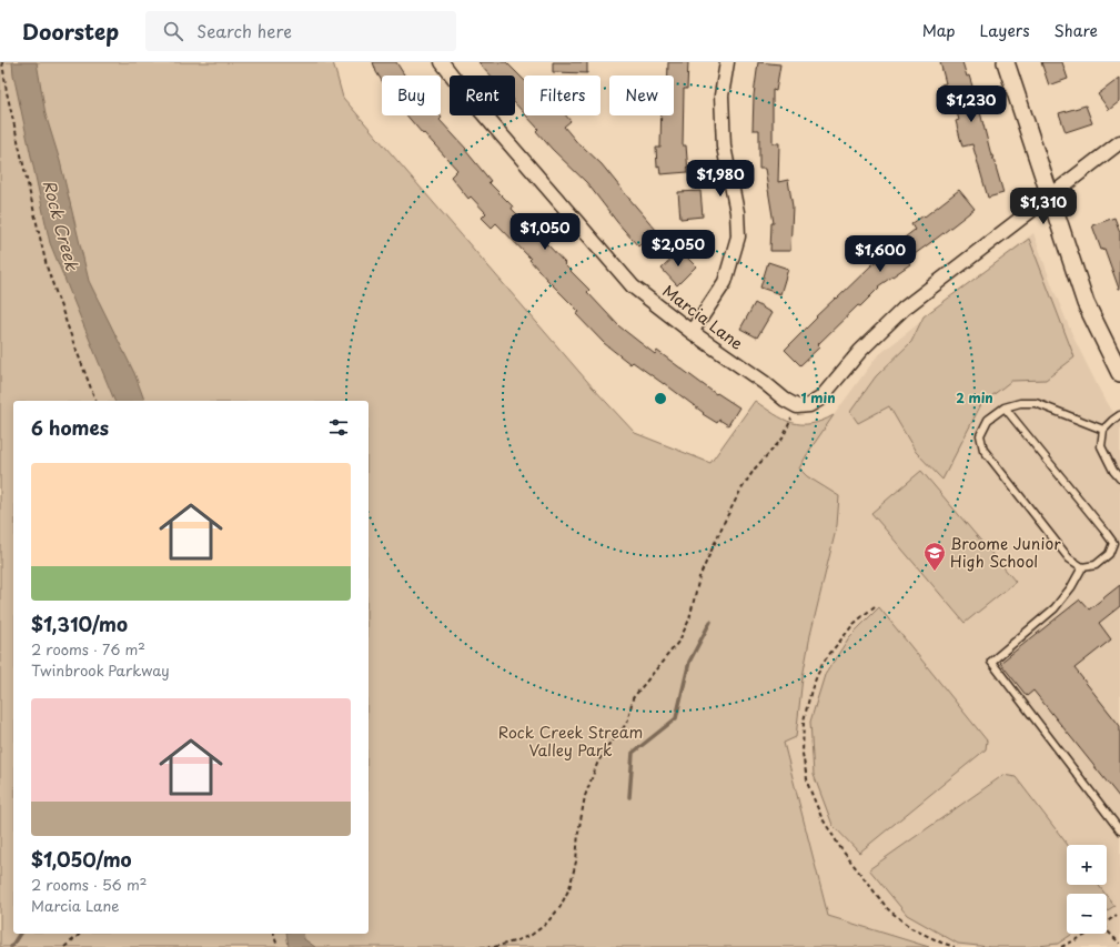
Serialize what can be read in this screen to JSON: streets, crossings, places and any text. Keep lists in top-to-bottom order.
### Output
{
  "streets": {
    "street": ["Marcia Lane"]
  },
  "water": ["Rock Creek"],
  "parks": ["Rock Creek Stream Valley Park"],
  "places": {
    "school or university": ["Broome Junior High School"]
  },
  "page": {
    "header": "Doorstep",
    "search": "Search here",
    "nav": ["Map", "Layers", "Share"],
    "chip": [
      "Buy",
      "Rent",
      "Filters",
      "New"
    ],
    "price": [
      "$1,230",
      "$1,980",
      "$1,310",
      "$1,050",
      "$2,050",
      "$1,600"
    ],
    "heading": "6 homes",
    "list": [
      {
        "name": "$1,310/mo",
        "note": "2 rooms · 76 m² · Twinbrook Parkway"
      },
      {
        "name": "$1,050/mo",
        "note": "2 rooms · 56 m² · Marcia Lane"
      }
    ],
    "map_buttons": ["+", "−"]
  },
  "rings": ["1 min", "2 min"]
}
